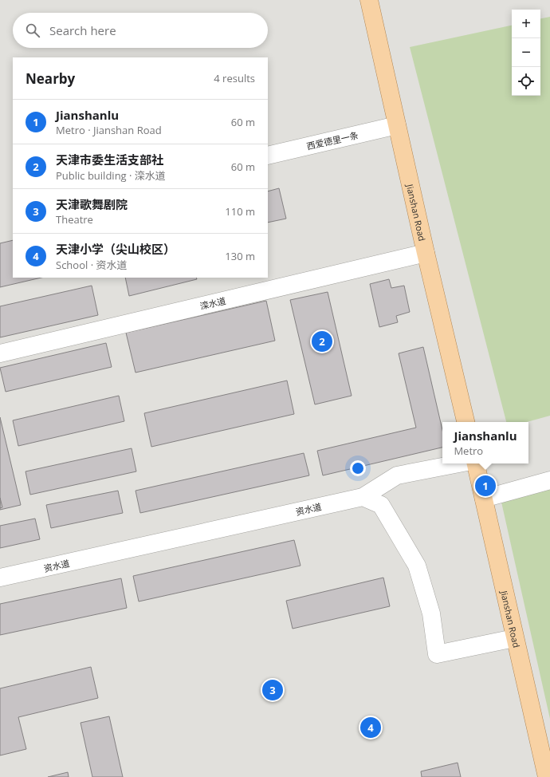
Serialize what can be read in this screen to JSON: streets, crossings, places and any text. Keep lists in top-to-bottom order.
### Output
{
  "streets": {
    "main road": ["Jianshan Road"],
    "street": ["西爱德里一条", "滦水道", "资水道"]
  },
  "crossings": [
    ["西爱德里一条", "Jianshan Road"],
    ["Jianshan Road", "滦水道"]
  ],
  "page": {
    "map_buttons": ["+", "−"],
    "search": "Search here",
    "heading": ["Nearby", "4 results"],
    "list": [
      {
        "mark": "1",
        "name": "Jianshanlu",
        "note": "Metro · Jianshan Road",
        "value": "60 m"
      },
      {
        "mark": "2",
        "name": "天津市委生活支部社",
        "note": "Public building · 滦水道",
        "value": "60 m"
      },
      {
        "mark": "3",
        "name": "天津歌舞剧院",
        "note": "Theatre",
        "value": "110 m"
      },
      {
        "mark": "4",
        "name": "天津小学（尖山校区）",
        "note": "School · 资水道",
        "value": "130 m"
      }
    ],
    "pins": [
      "2",
      "1",
      "3",
      "4"
    ],
    "popup": ["Jianshanlu", "Metro"]
  }
}
